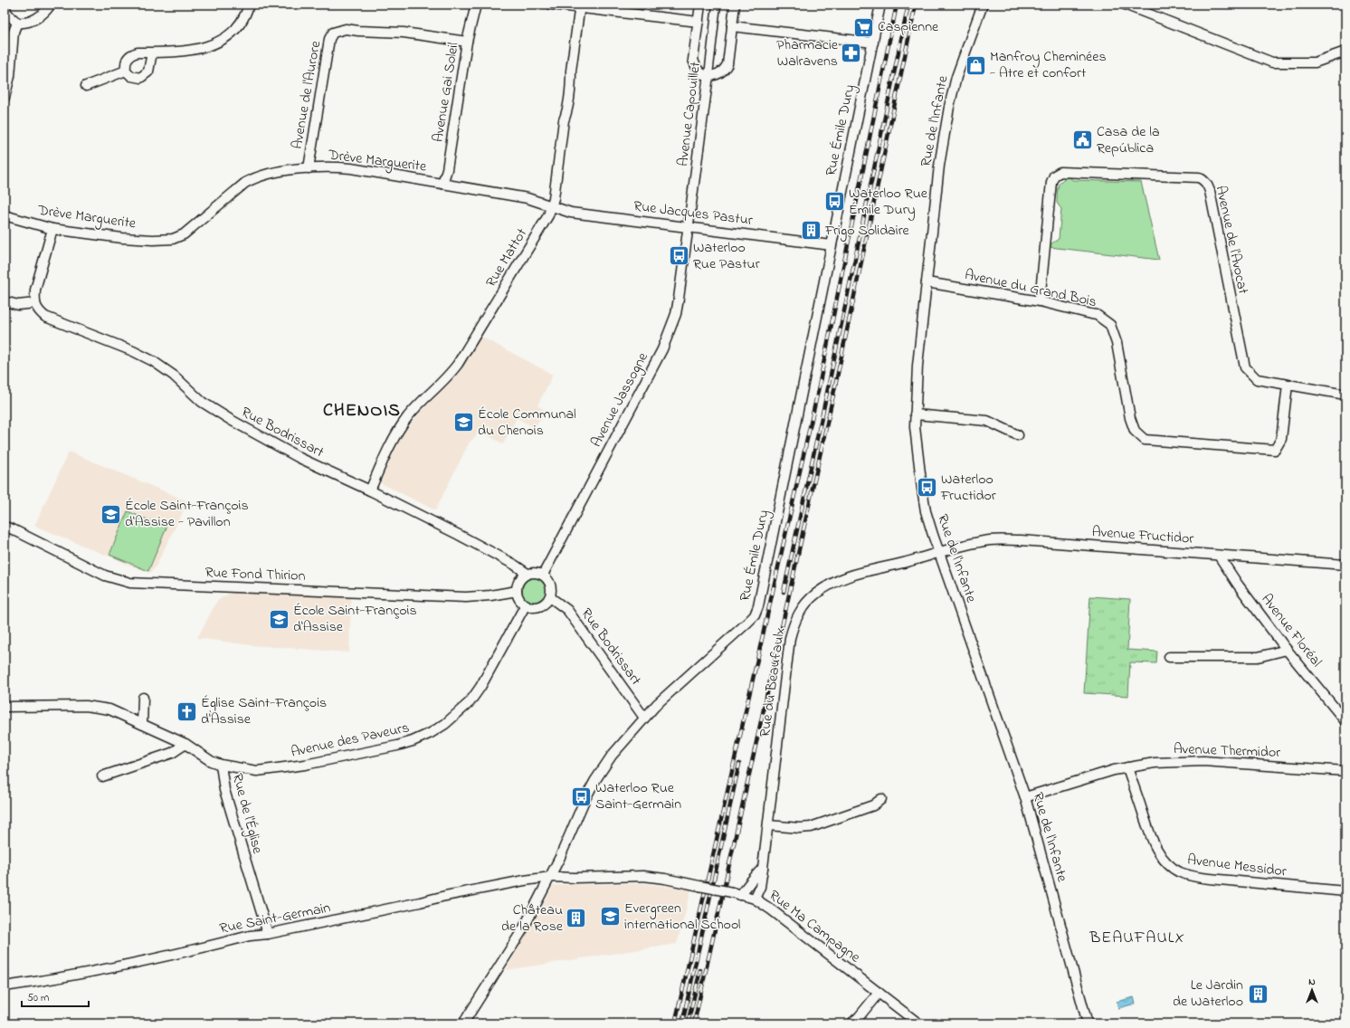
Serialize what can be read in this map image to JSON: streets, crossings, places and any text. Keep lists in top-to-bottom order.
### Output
{
  "streets": {
    "street": [
      "Avenue Gai Soleil",
      "Avenue de l'Aurore",
      "Avenue Capouillet",
      "Rue de l'Infante",
      "Rue Émile Dury",
      "Drève Marguerite",
      "Rue Jacques Pastur",
      "Avenue de l'Avocat",
      "Rue Mattot",
      "Avenue du Grand Bois",
      "Avenue Jassogne",
      "Rue Bodrissart",
      "Avenue Fructidor",
      "Rue Fond Thirion",
      "Avenue Floréal",
      "Rue du Beaufaulx",
      "Avenue des Paveurs",
      "Avenue Thermidor",
      "Rue de l'Église",
      "Avenue Messidor",
      "Rue Saint-Germain",
      "Rue Ma Campagne"
    ]
  },
  "crossings": [
    ["Avenue Gai Soleil", "Avenue de l'Aurore"],
    ["Avenue Gai Soleil", "Drève Marguerite"],
    ["Avenue de l'Aurore", "Drève Marguerite"],
    ["Avenue Capouillet", "Rue Jacques Pastur"],
    ["Avenue Capouillet", "Avenue Jassogne"],
    ["Rue de l'Infante", "Avenue du Grand Bois"],
    ["Rue de l'Infante", "Avenue Fructidor"],
    ["Rue de l'Infante", "Rue du Beaufaulx"],
    ["Rue de l'Infante", "Avenue Thermidor"],
    ["Rue Émile Dury", "Rue Jacques Pastur"],
    ["Rue Émile Dury", "Rue Bodrissart"],
    ["Rue Émile Dury", "Rue Saint-Germain"],
    ["Rue Émile Dury", "Rue Ma Campagne"],
    ["Drève Marguerite", "Rue Jacques Pastur"],
    ["Drève Marguerite", "Rue Mattot"],
    ["Rue Jacques Pastur", "Rue Mattot"],
    ["Rue Jacques Pastur", "Avenue Jassogne"],
    ["Avenue de l'Avocat", "Avenue du Grand Bois"],
    ["Rue Mattot", "Rue Bodrissart"],
    ["Avenue Jassogne", "Rue Bodrissart"],
    ["Avenue Jassogne", "Rue Fond Thirion"],
    ["Avenue Jassogne", "Avenue des Paveurs"],
    ["Rue Bodrissart", "Rue Fond Thirion"],
    ["Rue Bodrissart", "Avenue des Paveurs"],
    ["Avenue Fructidor", "Avenue Floréal"],
    ["Avenue Fructidor", "Rue du Beaufaulx"],
    ["Rue Fond Thirion", "Avenue des Paveurs"],
    ["Rue du Beaufaulx", "Rue Ma Campagne"],
    ["Avenue des Paveurs", "Rue de l'Église"],
    ["Avenue Thermidor", "Avenue Messidor"],
    ["Rue de l'Église", "Rue Saint-Germain"],
    ["Rue Saint-Germain", "Rue Ma Campagne"]
  ],
  "districts": ["CHENOIS", "BEAUFAULX"],
  "places": {
    "supermarket": ["Caspienne"],
    "pharmacy": ["Pharmacie Walravens"],
    "shop": ["Manfroy Cheminées - Atre et confort"],
    "public building": ["Casa de la República"],
    "bus stop": [
      "Waterloo Rue Émile Dury",
      "Waterloo Rue Pastur",
      "Waterloo Fructidor",
      "Waterloo Rue Saint-Germain"
    ],
    "building": ["Frigo Solidaire", "Château de la Rose", "Le Jardin de Waterloo"],
    "school or university": [
      "École Communal du Chenois",
      "École Saint-François d'Assise - Pavillon",
      "École Saint-François d'Assise",
      "Evergreen international School"
    ],
    "church": ["Église Saint-François d'Assise"]
  },
  "scale_bar": "50 m",
  "north": "top"
}
